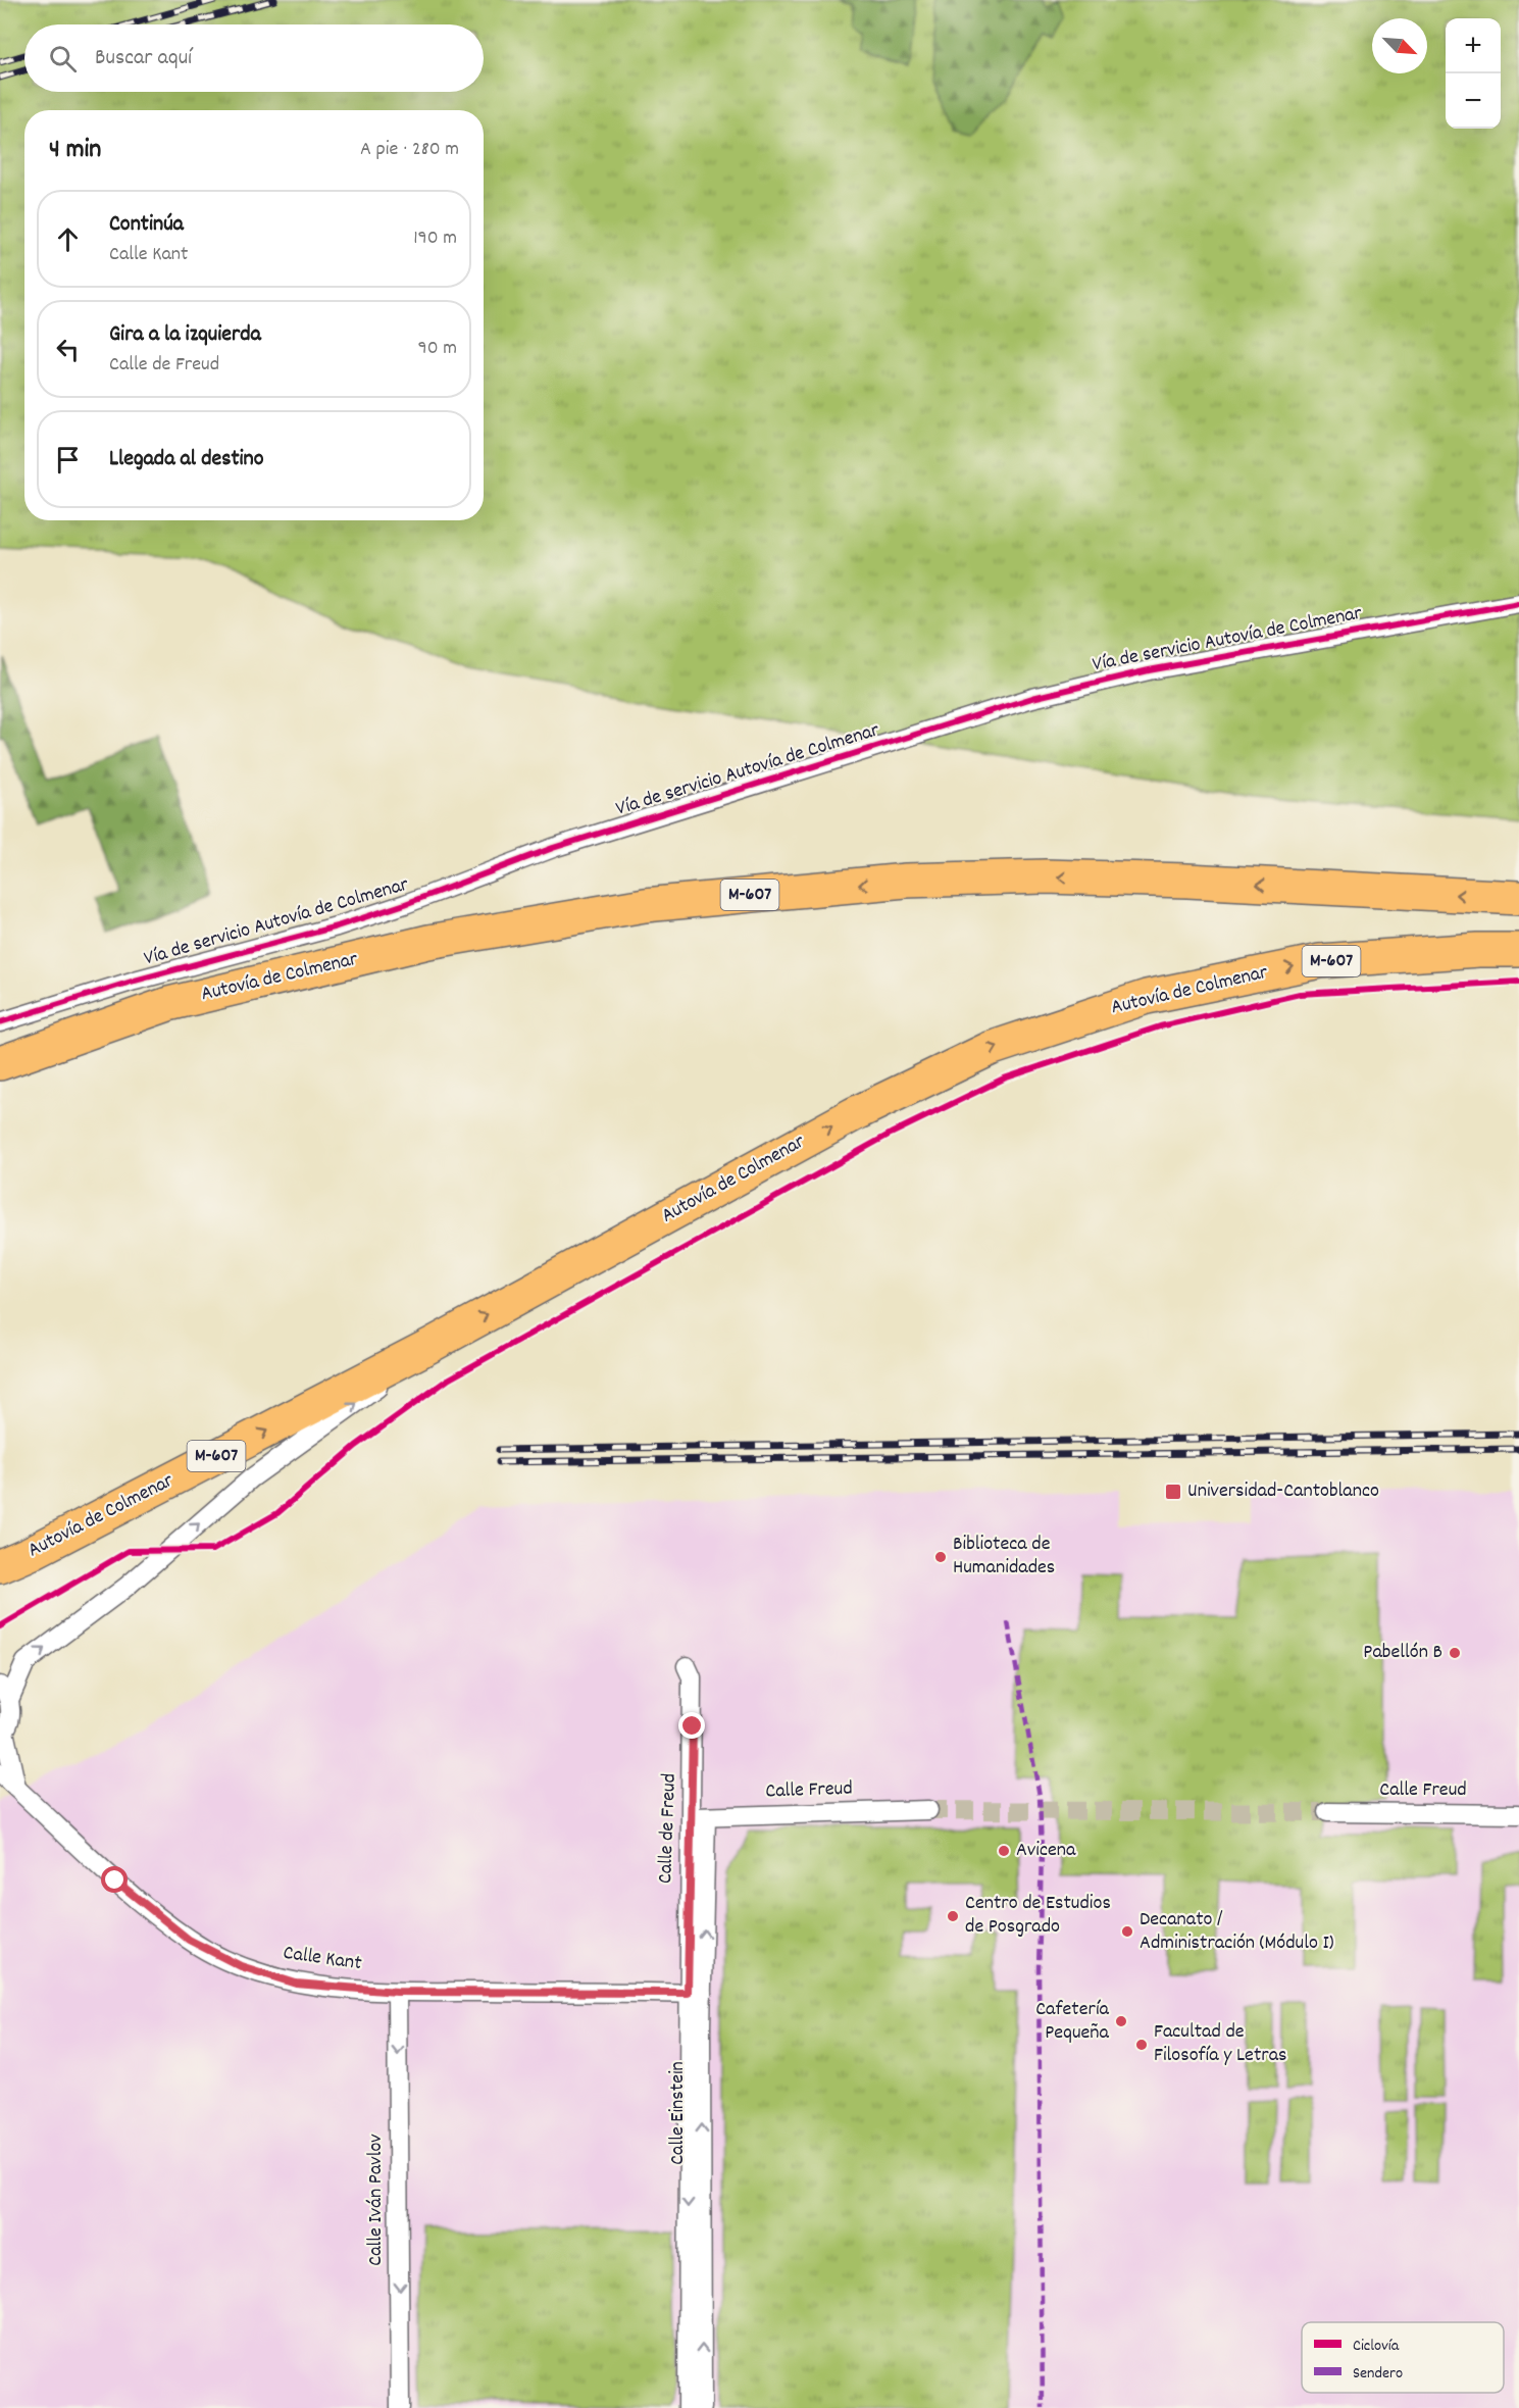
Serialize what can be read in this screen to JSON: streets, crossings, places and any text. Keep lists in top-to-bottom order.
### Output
{
  "streets": {
    "highway": ["M-607", "Autovía de Colmenar"],
    "street": [
      "Vía de servicio Autovía de Colmenar",
      "Calle Freud",
      "Calle de Freud",
      "Calle Kant",
      "Calle Einstein",
      "Calle Iván Pavlov"
    ]
  },
  "crossings": [
    ["Calle Freud", "Calle de Freud"],
    ["Calle Freud", "Calle Einstein"],
    ["Calle de Freud", "Calle Einstein"],
    ["Calle Kant", "Calle Einstein"],
    ["Calle Kant", "Calle Iván Pavlov"]
  ],
  "one_way": ["Calle Iván Pavlov"],
  "places": {
    "transit": ["Universidad-Cantoblanco"],
    "other": [
      "Biblioteca de Humanidades",
      "Pabellón B",
      "Avicena",
      "Centro de Estudios de Posgrado",
      "Decanato / Administración (Módulo I)",
      "Cafetería Pequeña",
      "Facultad de Filosofía y Letras"
    ]
  },
  "legend": ["Ciclovía", "Sendero"],
  "north": "bottom right",
  "page": {
    "map_buttons": ["+", "−"],
    "search": "Buscar aquí",
    "heading": ["4 min", "A pie · 280 m"],
    "list": [
      ["Continúa", "Calle Kant", "190 m"],
      ["Gira a la izquierda", "Calle de Freud", "90 m"],
      "Llegada al destino"
    ]
  }
}
